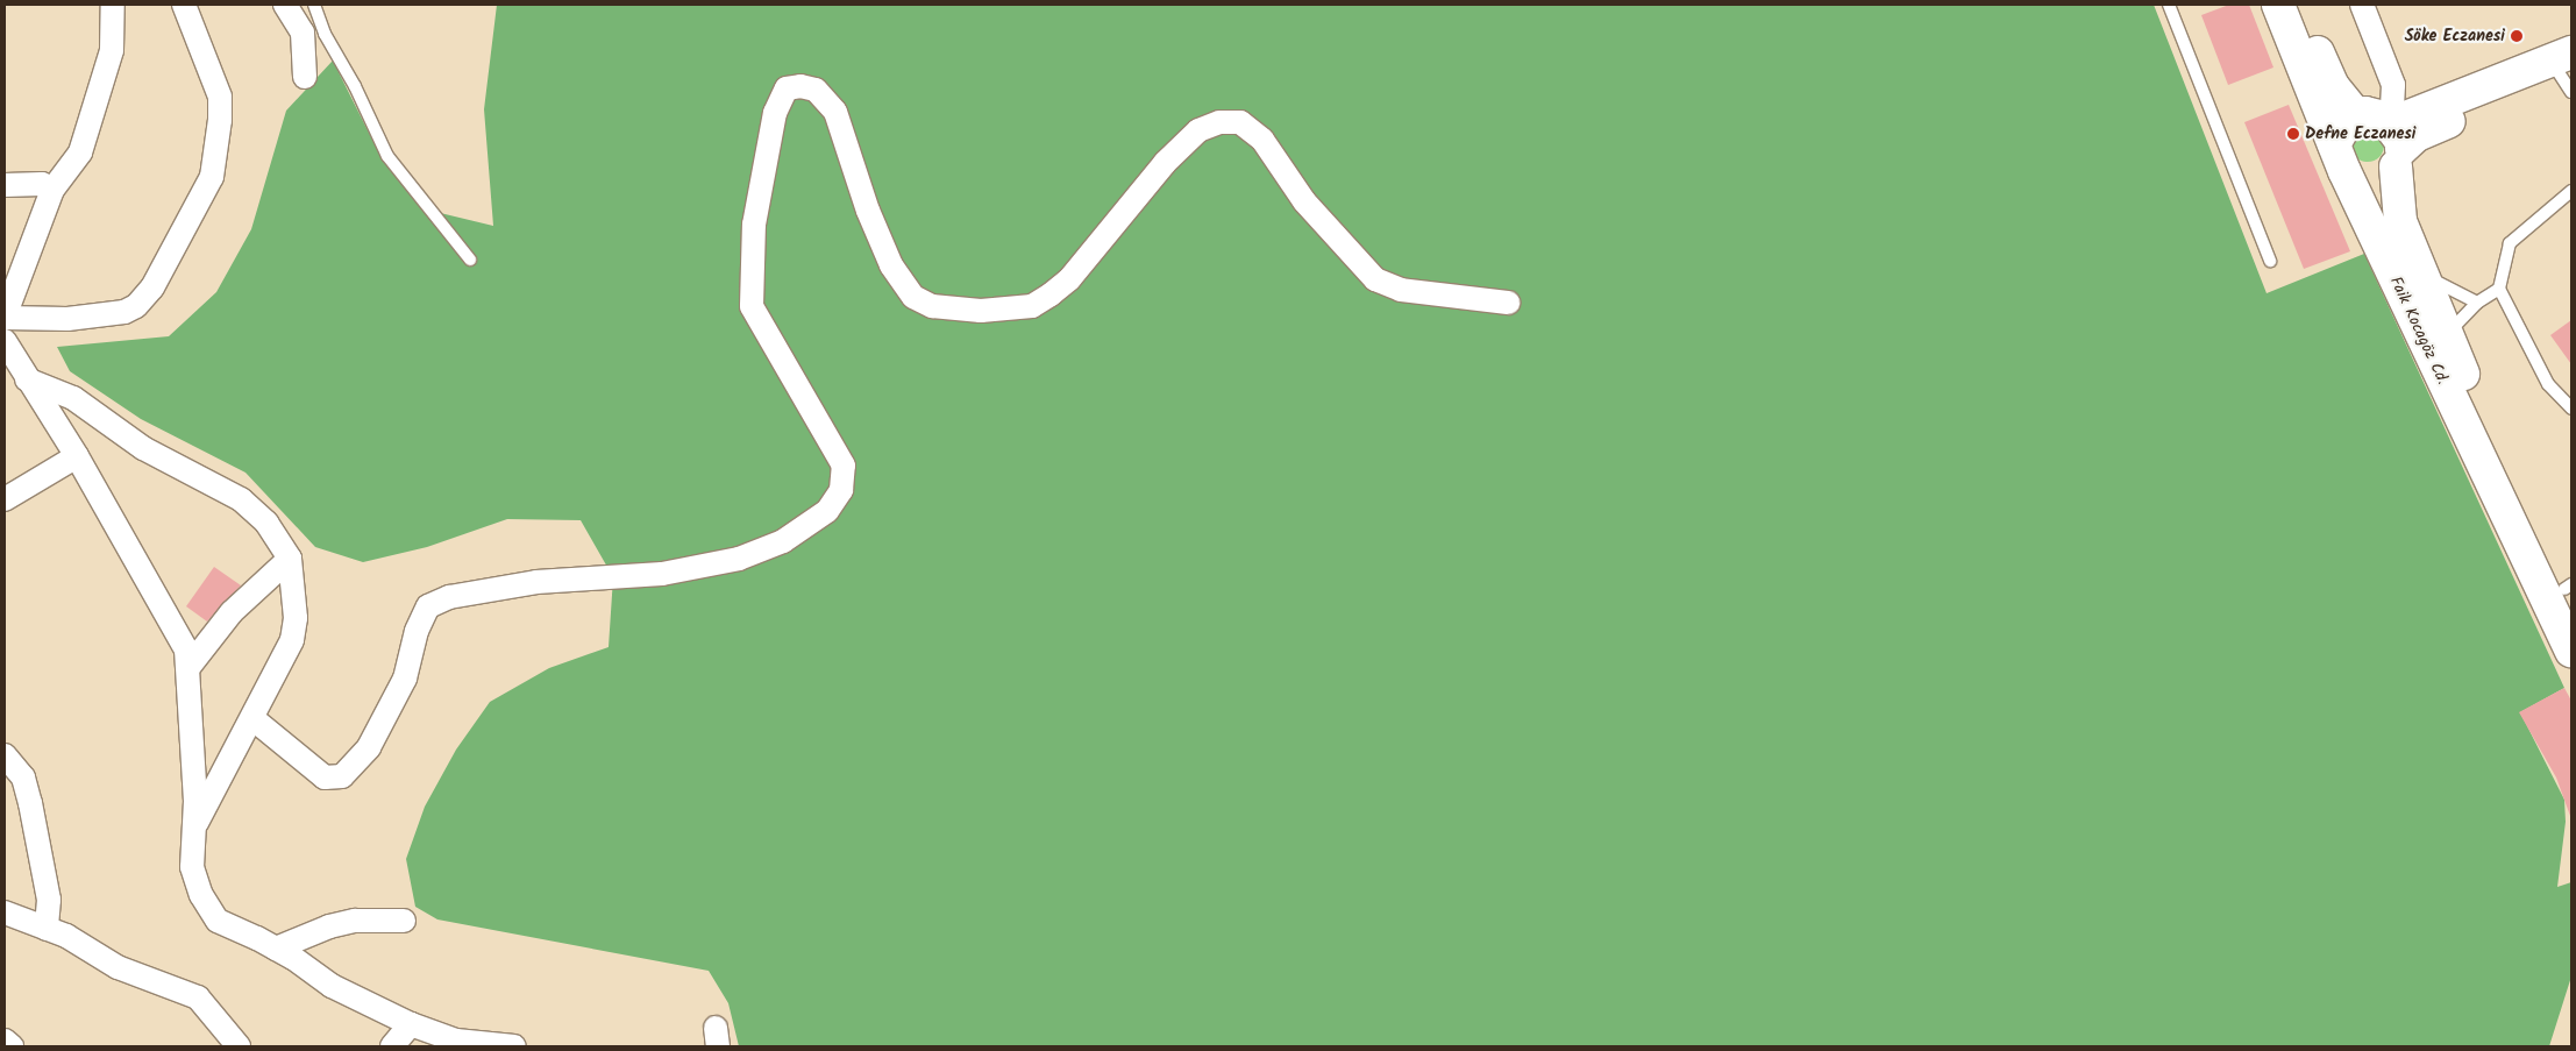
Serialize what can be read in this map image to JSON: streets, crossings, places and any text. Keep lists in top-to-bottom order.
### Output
{
  "streets": {
    "street": ["Faik Kocagöz Cd."]
  },
  "places": ["Söke Eczanesi", "Defne Eczanesi"]
}
